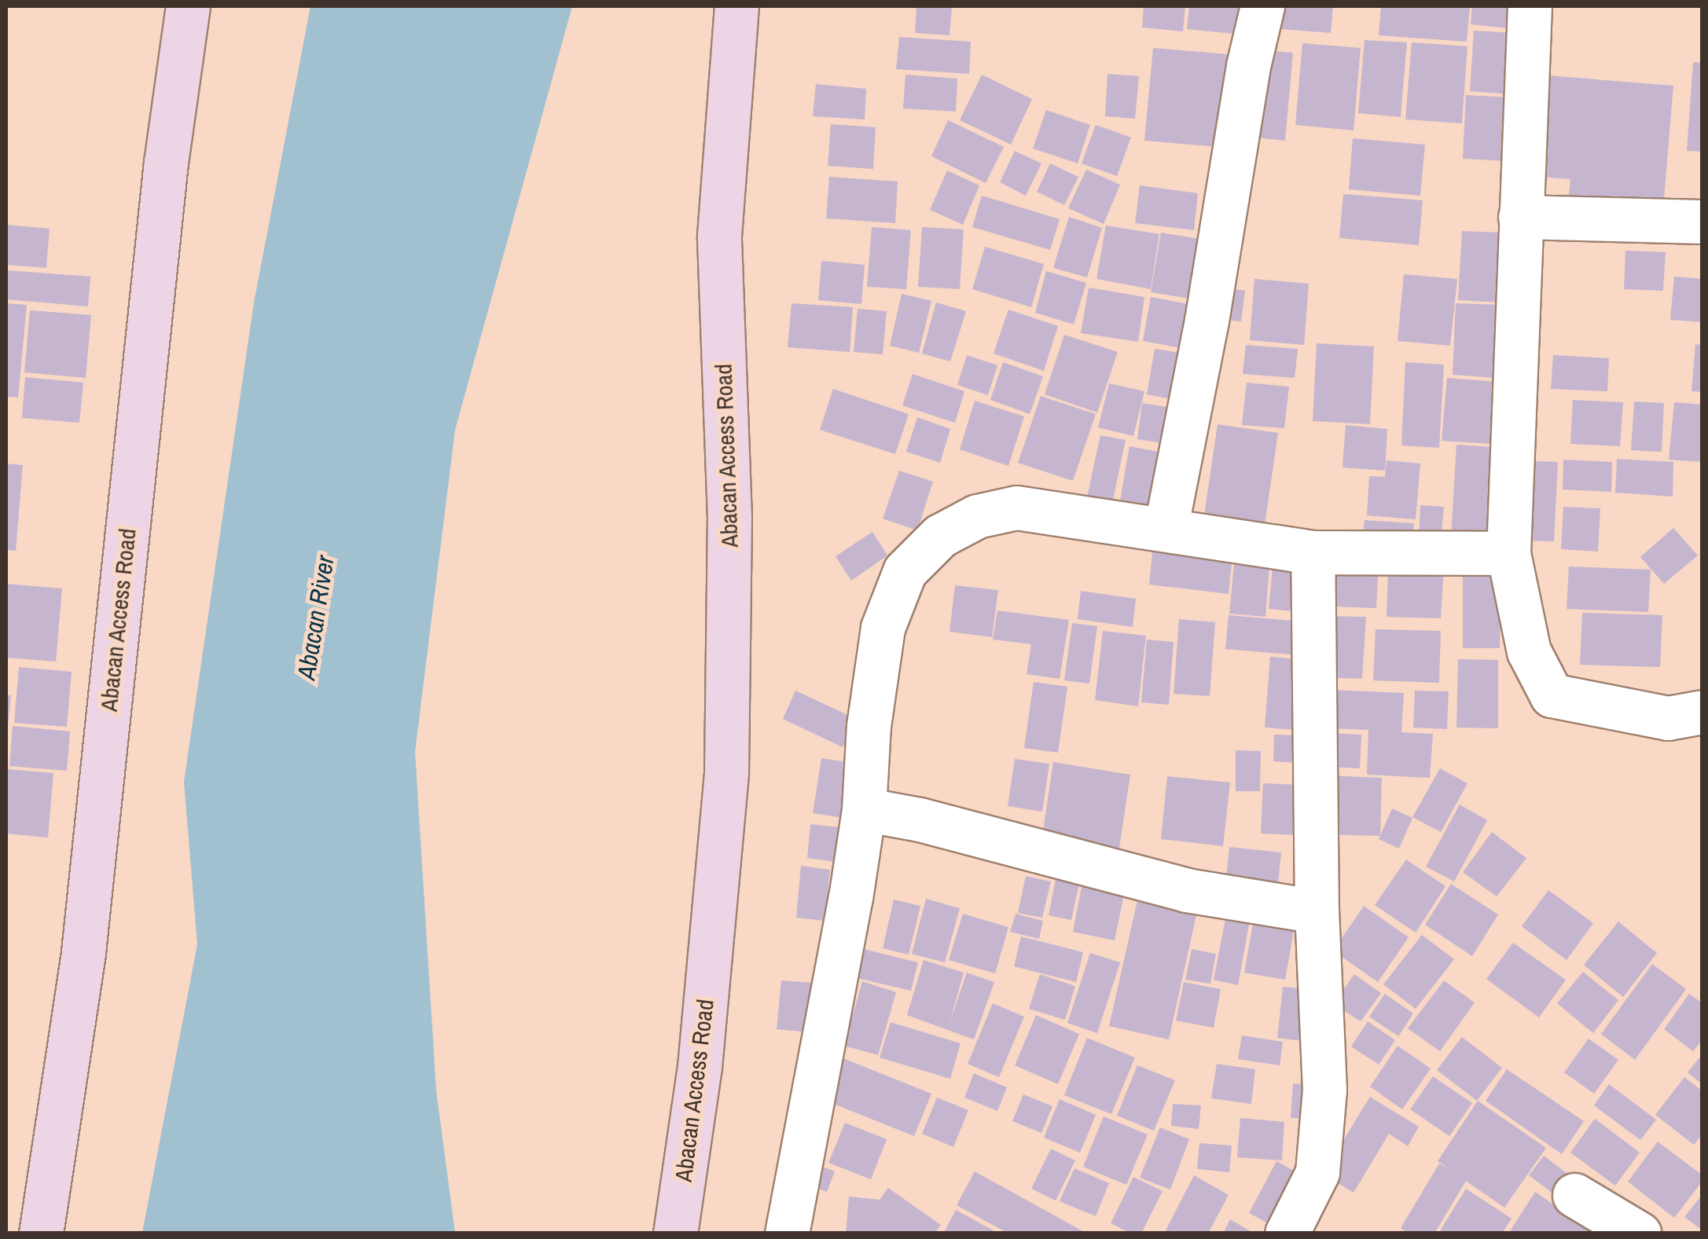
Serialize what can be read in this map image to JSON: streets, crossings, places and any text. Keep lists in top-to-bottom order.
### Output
{
  "streets": {
    "street": ["Abacan Access Road"]
  },
  "water": ["Abacan River"]
}
